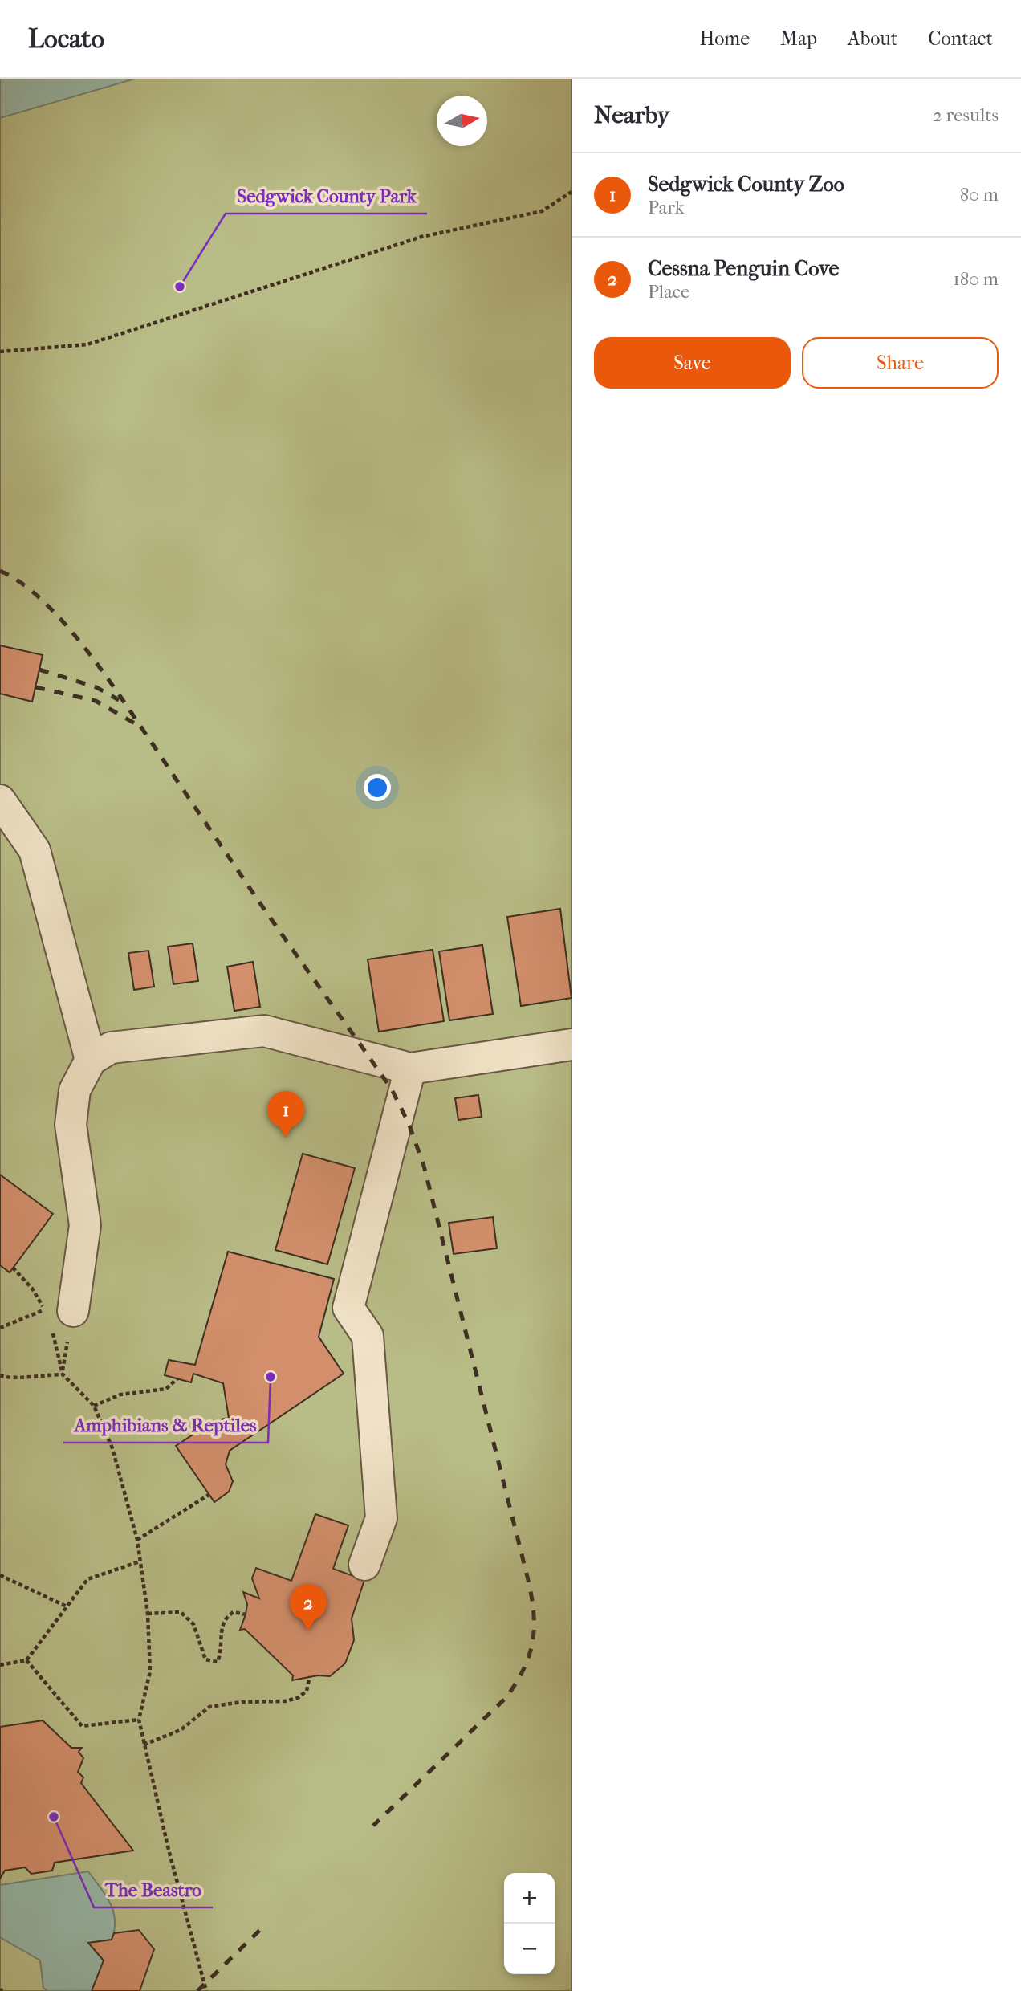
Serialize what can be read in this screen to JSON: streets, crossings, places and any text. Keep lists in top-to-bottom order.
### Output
{
  "places": ["Sedgwick County Park", "Amphibians & Reptiles", "The Beastro"],
  "north": "right",
  "page": {
    "header": "Locato",
    "nav": [
      "Home",
      "Map",
      "About",
      "Contact"
    ],
    "heading": ["Nearby", "2 results"],
    "list": [
      {
        "mark": "1",
        "name": "Sedgwick County Zoo",
        "note": "Park",
        "value": "80 m"
      },
      {
        "mark": "2",
        "name": "Cessna Penguin Cove",
        "note": "Place",
        "value": "180 m"
      }
    ],
    "buttons": ["Save", "Share"],
    "pins": ["1", "2"],
    "map_buttons": ["+", "−"]
  }
}
